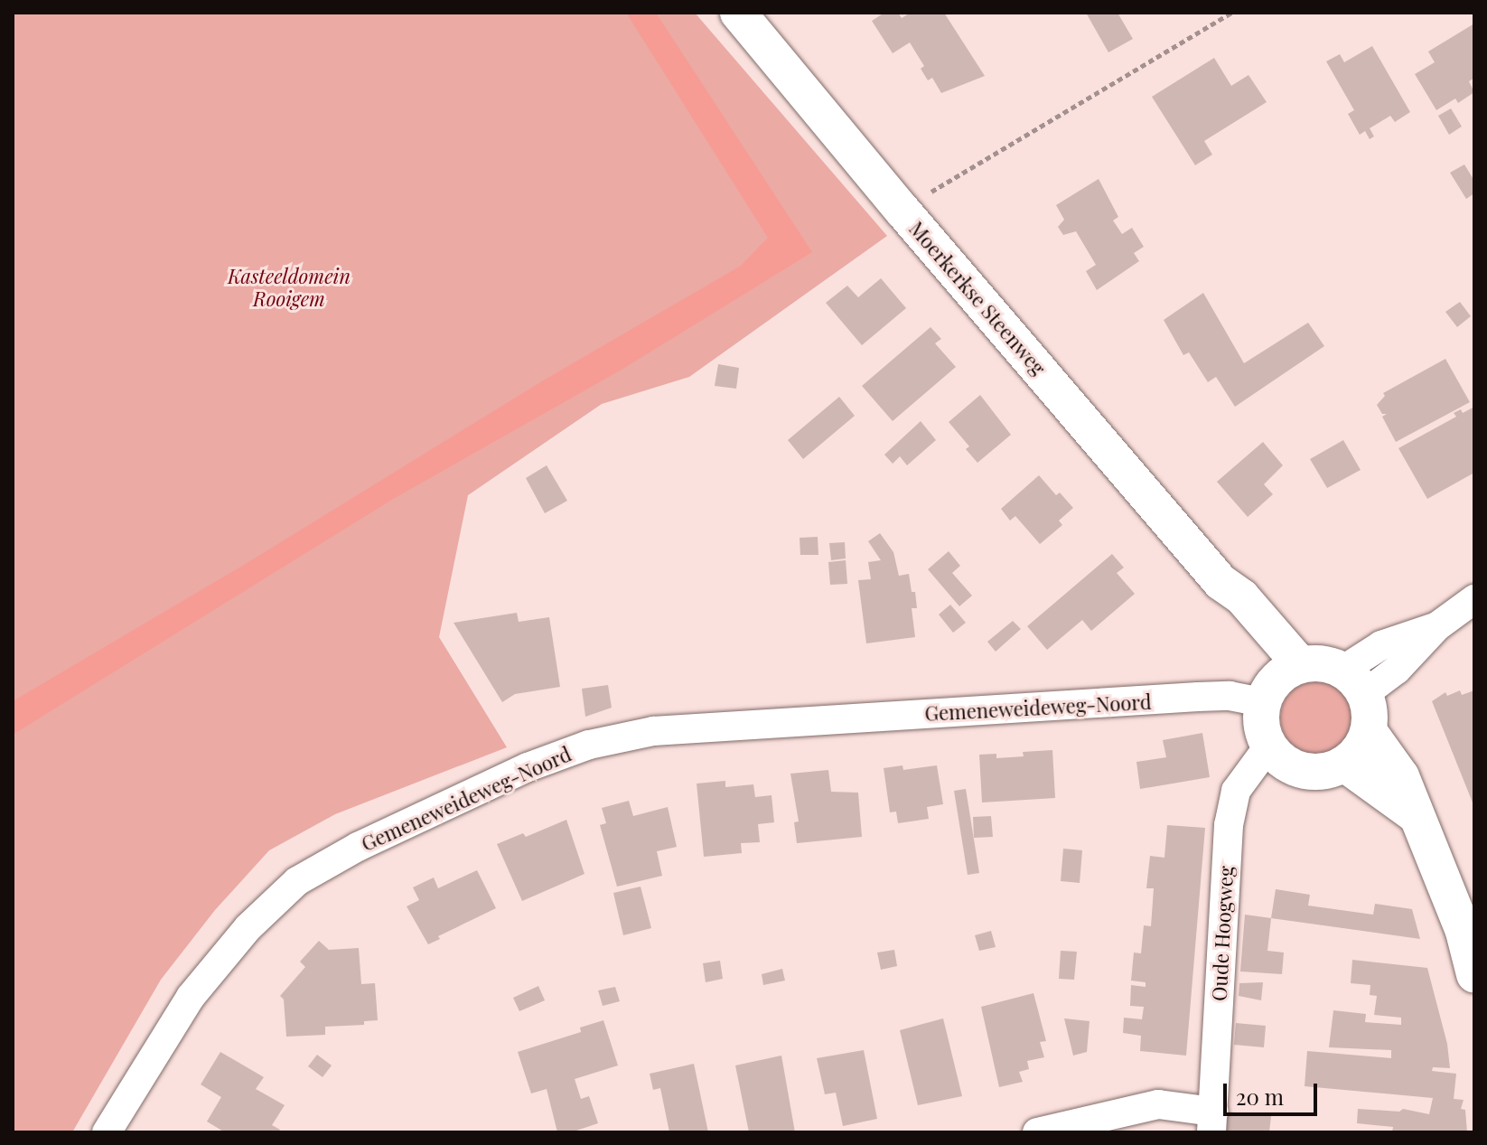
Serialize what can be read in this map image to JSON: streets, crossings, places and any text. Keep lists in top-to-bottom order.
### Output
{
  "streets": {
    "street": ["Moerkerkse Steenweg", "Gemeneweideweg-Noord", "Oude Hoogweg"]
  },
  "crossings": [
    ["Moerkerkse Steenweg", "Gemeneweideweg-Noord"],
    ["Moerkerkse Steenweg", "Oude Hoogweg"],
    ["Gemeneweideweg-Noord", "Oude Hoogweg"]
  ],
  "parks": ["Kasteeldomein Rooigem"],
  "scale_bar": "20 m"
}
